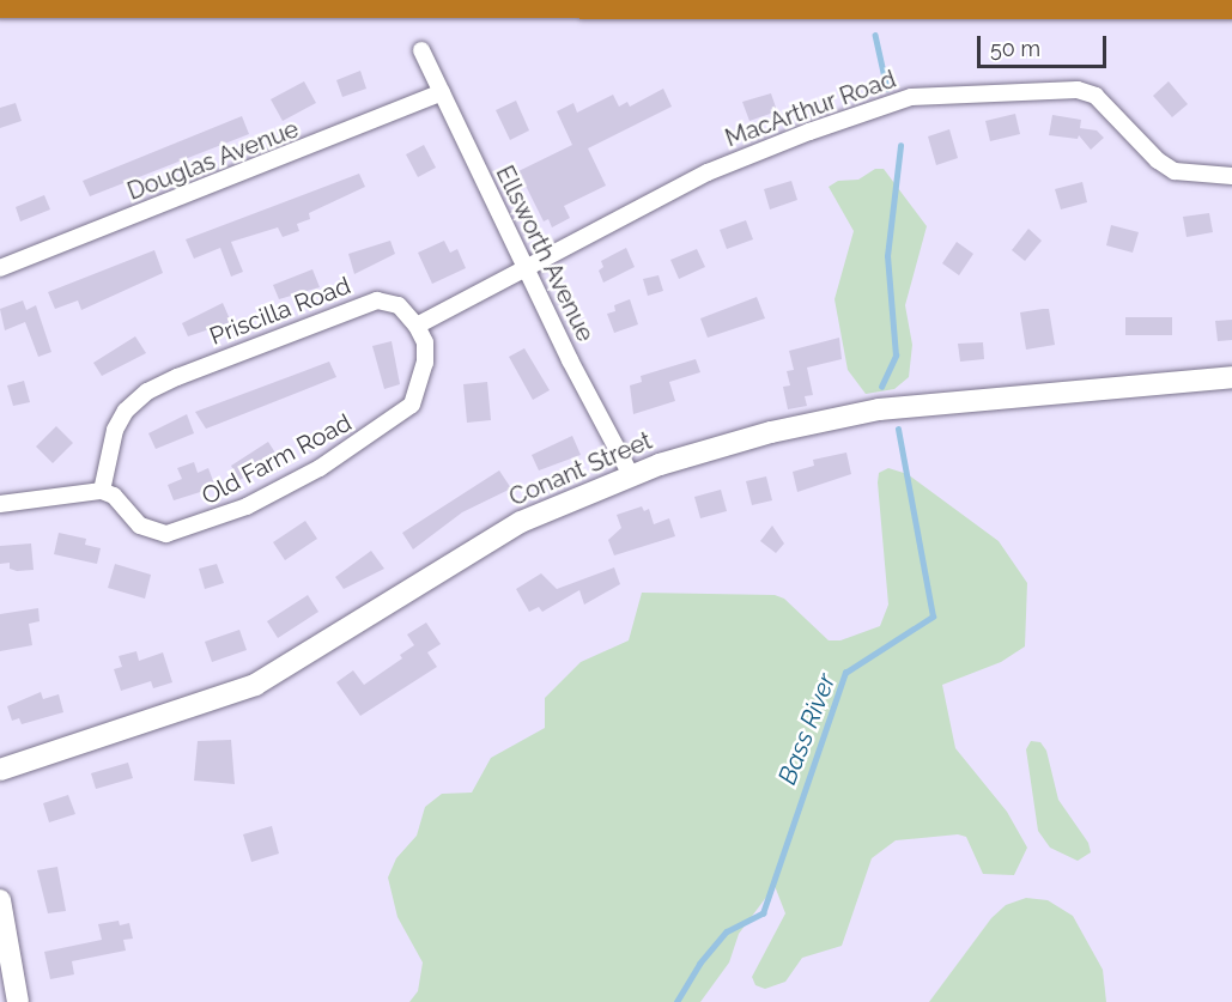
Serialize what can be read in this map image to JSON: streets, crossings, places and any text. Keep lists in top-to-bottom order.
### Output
{
  "streets": {
    "main road": ["Conant Street"],
    "street": [
      "MacArthur Road",
      "Douglas Avenue",
      "Ellsworth Avenue",
      "Priscilla Road",
      "Old Farm Road"
    ]
  },
  "crossings": [
    ["MacArthur Road", "Ellsworth Avenue"],
    ["Douglas Avenue", "Ellsworth Avenue"],
    ["Ellsworth Avenue", "Conant Street"],
    ["Priscilla Road", "Old Farm Road"]
  ],
  "water": ["Bass River"],
  "scale_bar": "50 m"
}
